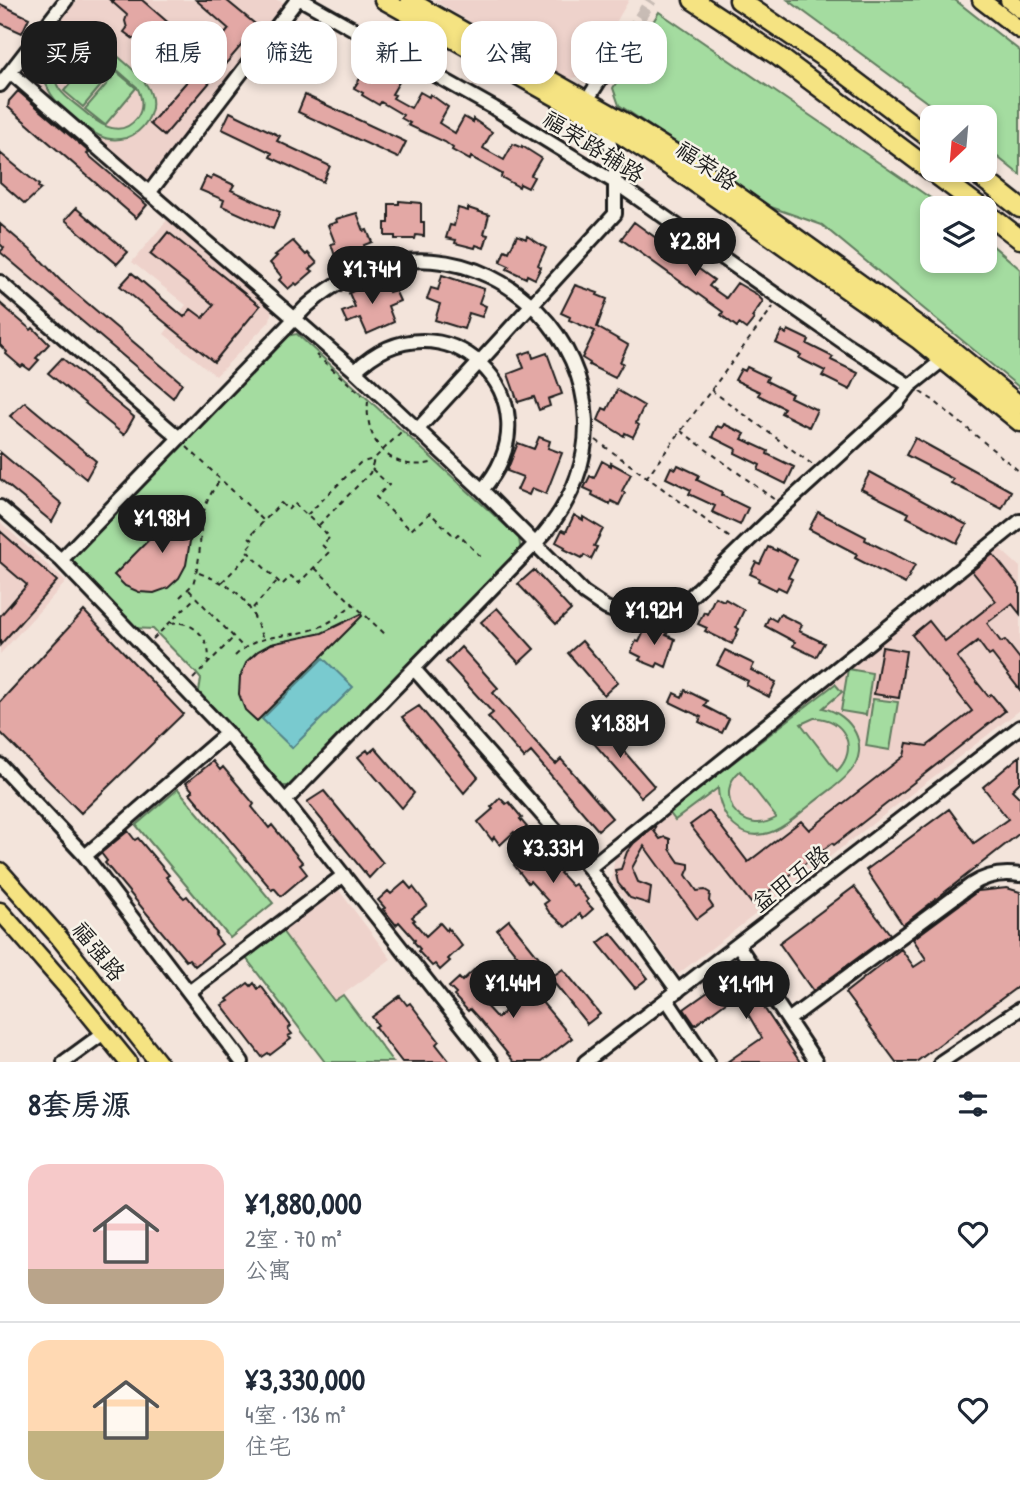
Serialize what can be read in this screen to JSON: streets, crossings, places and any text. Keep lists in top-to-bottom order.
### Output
{
  "streets": {
    "main road": ["福荣路", "福强路"],
    "street": ["福荣路辅路", "益田五路"]
  },
  "north": "bottom left",
  "page": {
    "chip": [
      "买房",
      "租房",
      "筛选",
      "新上",
      "公寓",
      "住宅"
    ],
    "price": [
      "¥2.8M",
      "¥1.74M",
      "¥1.98M",
      "¥1.92M",
      "¥1.88M",
      "¥3.33M",
      "¥1.44M",
      "¥1.41M"
    ],
    "heading": "8套房源",
    "list": [
      {
        "name": "¥1,880,000",
        "note": "2室 · 70 m² · 公寓"
      },
      {
        "name": "¥3,330,000",
        "note": "4室 · 136 m² · 住宅"
      }
    ]
  }
}
